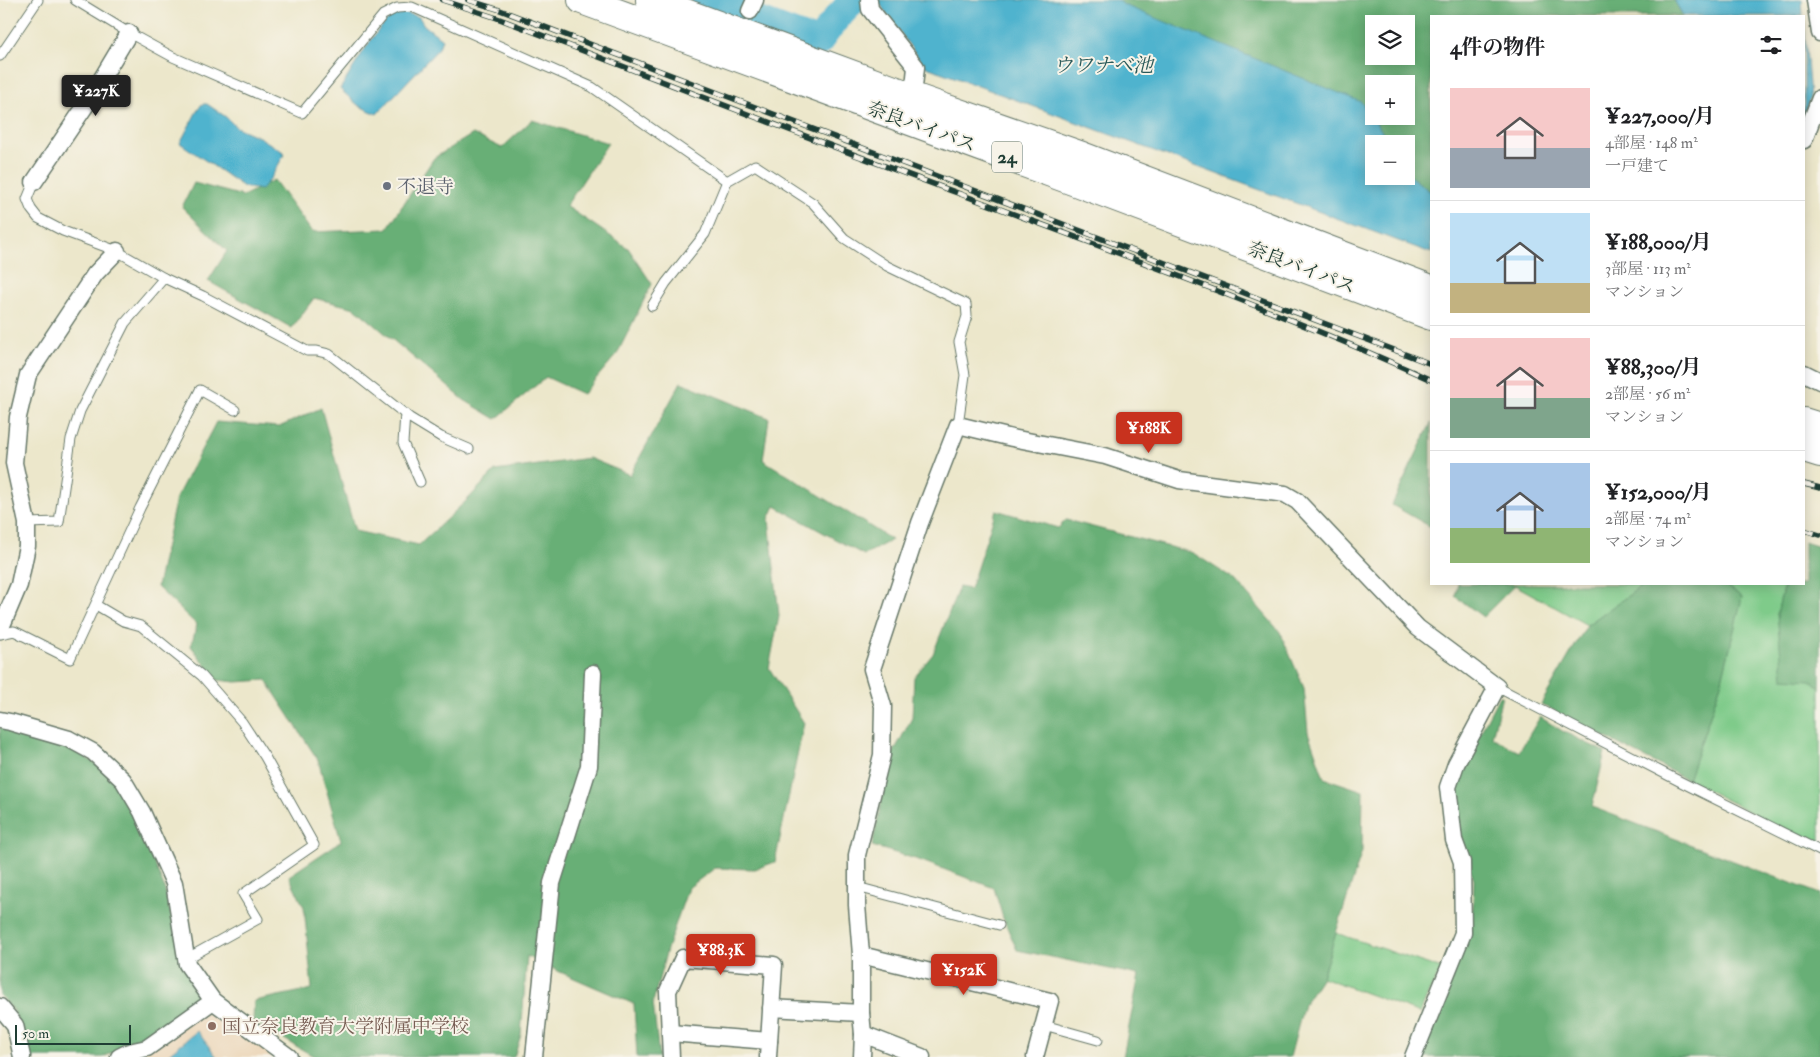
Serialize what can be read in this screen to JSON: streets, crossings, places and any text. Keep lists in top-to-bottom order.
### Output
{
  "streets": {
    "highway": ["奈良バイパス", "24"]
  },
  "water": ["ウワナベ池"],
  "places": ["不退寺", "国立奈良教育大学附属中学校"],
  "scale_bar": "50 m",
  "page": {
    "map_buttons": ["+", "−"],
    "heading": "4件の物件",
    "price": [
      "¥227K",
      "¥188K",
      "¥88.3K",
      "¥152K"
    ],
    "list": [
      {
        "name": "¥227,000/月",
        "note": "4部屋 · 148 m² · 一戸建て"
      },
      {
        "name": "¥188,000/月",
        "note": "3部屋 · 113 m² · マンション"
      },
      {
        "name": "¥88,300/月",
        "note": "2部屋 · 56 m² · マンション"
      },
      {
        "name": "¥152,000/月",
        "note": "2部屋 · 74 m² · マンション"
      }
    ],
    "scale": "50 m"
  }
}
